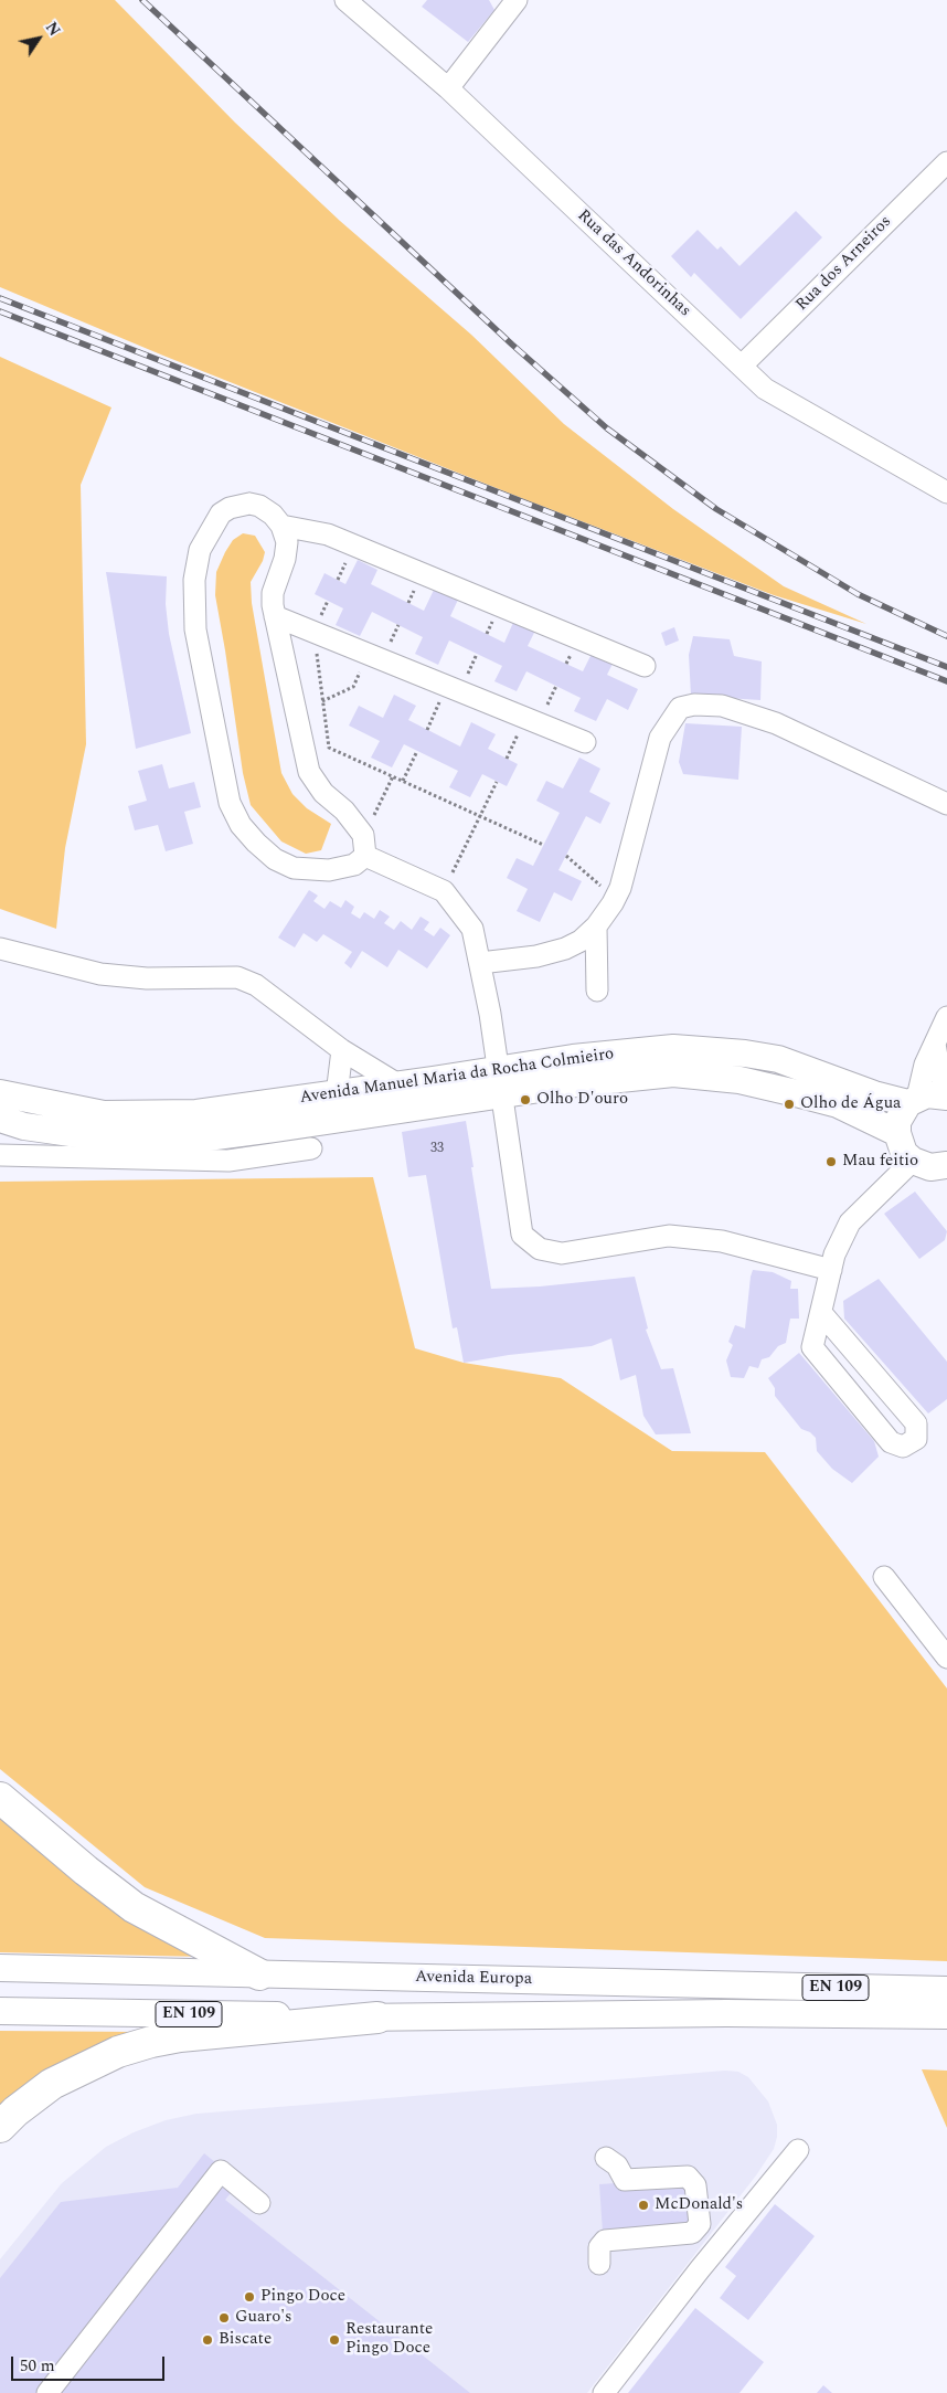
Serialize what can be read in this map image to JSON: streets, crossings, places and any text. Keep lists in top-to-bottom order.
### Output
{
  "streets": {
    "main road": ["Avenida Manuel Maria da Rocha Colmieiro", "Avenida Europa", "EN 109"],
    "street": ["Rua das Andorinhas", "Rua dos Arneiros"]
  },
  "crossings": [
    ["Rua das Andorinhas", "Rua dos Arneiros"]
  ],
  "places": [
    "Olho D'ouro",
    "Olho de Água",
    "Mau feitio",
    "McDonald's",
    "Pingo Doce",
    "Guaro's",
    "Biscate",
    "Restaurante Pingo Doce"
  ],
  "house_numbers": ["33"],
  "scale_bar": "50 m",
  "north": "top right"
}
